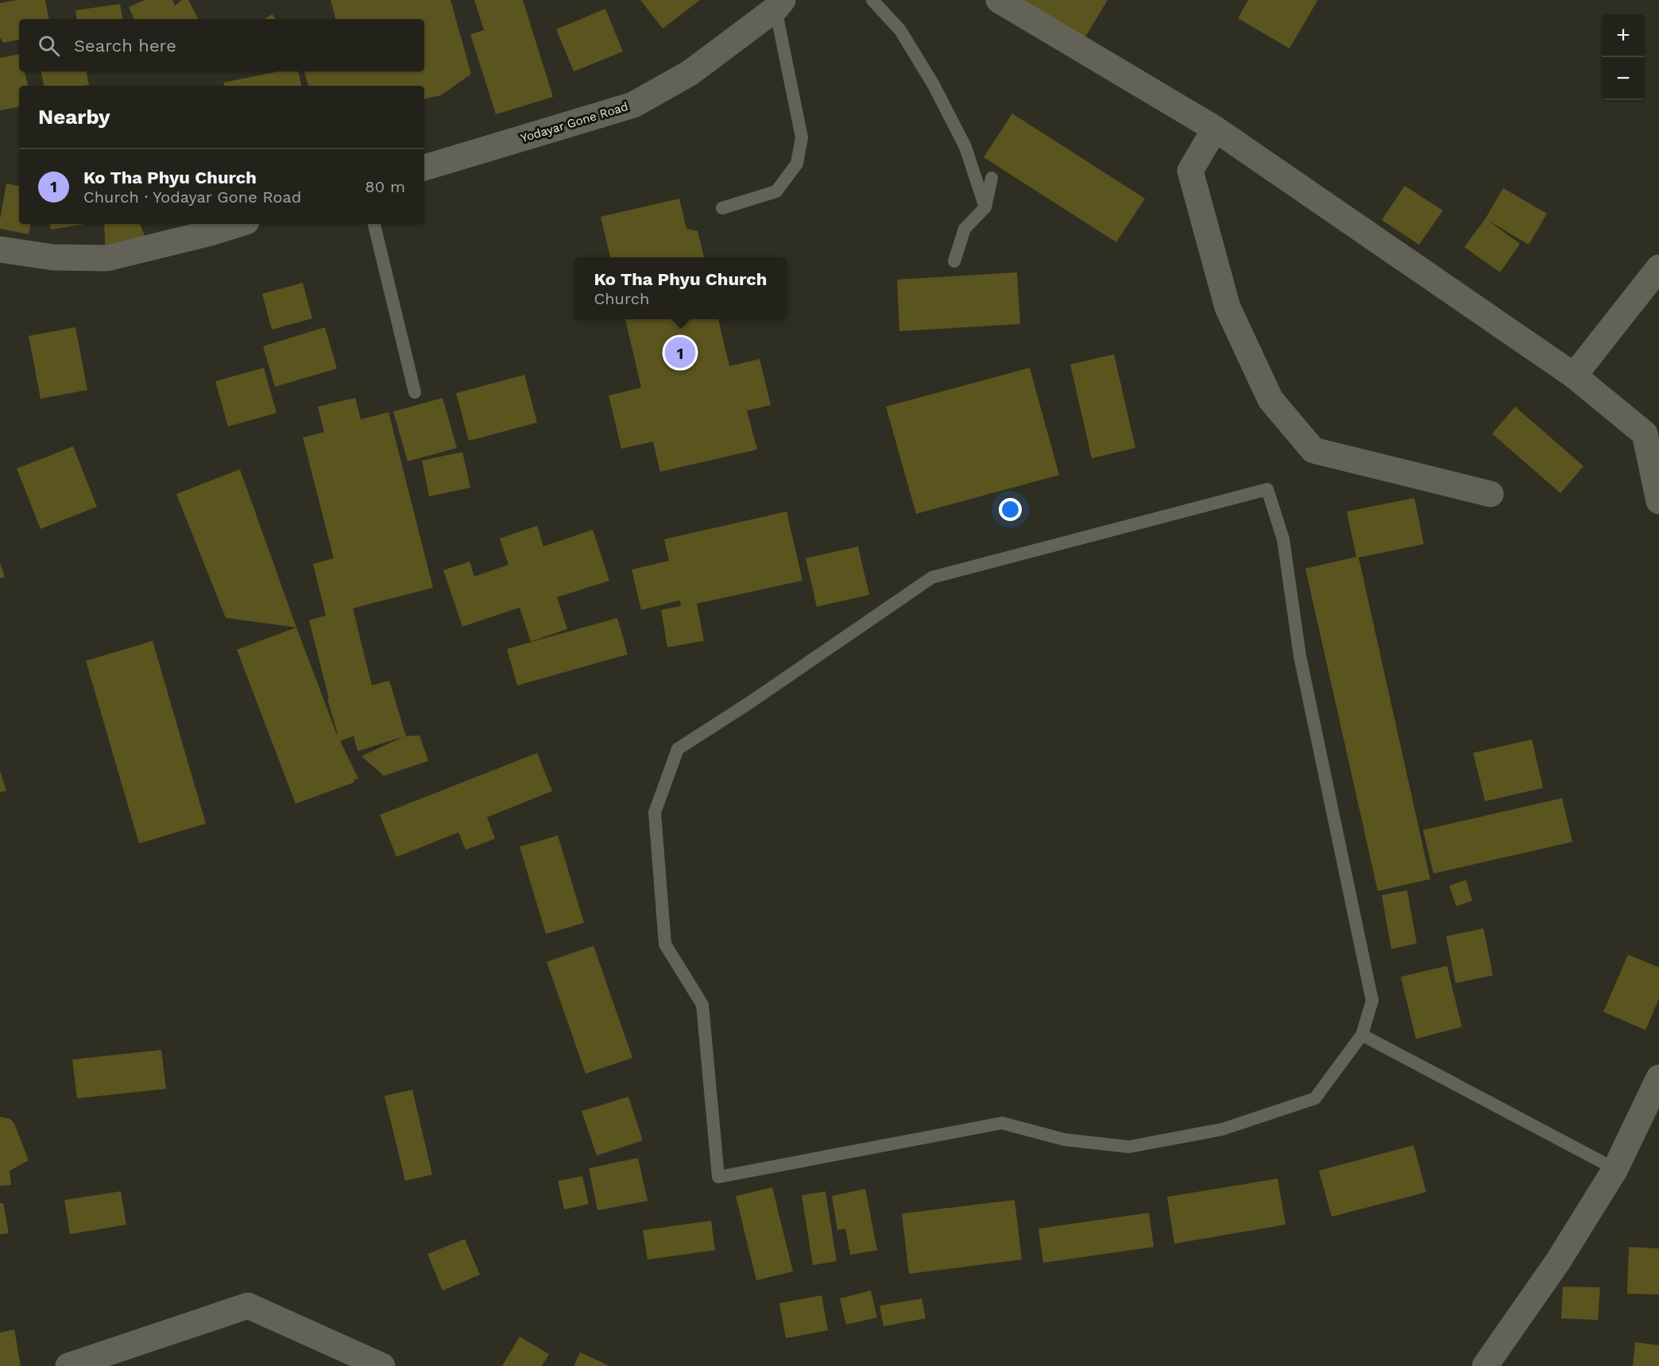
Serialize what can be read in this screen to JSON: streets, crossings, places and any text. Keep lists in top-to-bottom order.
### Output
{
  "streets": {
    "street": ["Yodayar Gone Road"]
  },
  "page": {
    "map_buttons": ["+", "−"],
    "search": "Search here",
    "heading": "Nearby",
    "list": [
      {
        "mark": "1",
        "name": "Ko Tha Phyu Church",
        "note": "Church · Yodayar Gone Road",
        "value": "80 m"
      }
    ],
    "popup": ["Ko Tha Phyu Church", "Church"],
    "pins": "1"
  }
}
